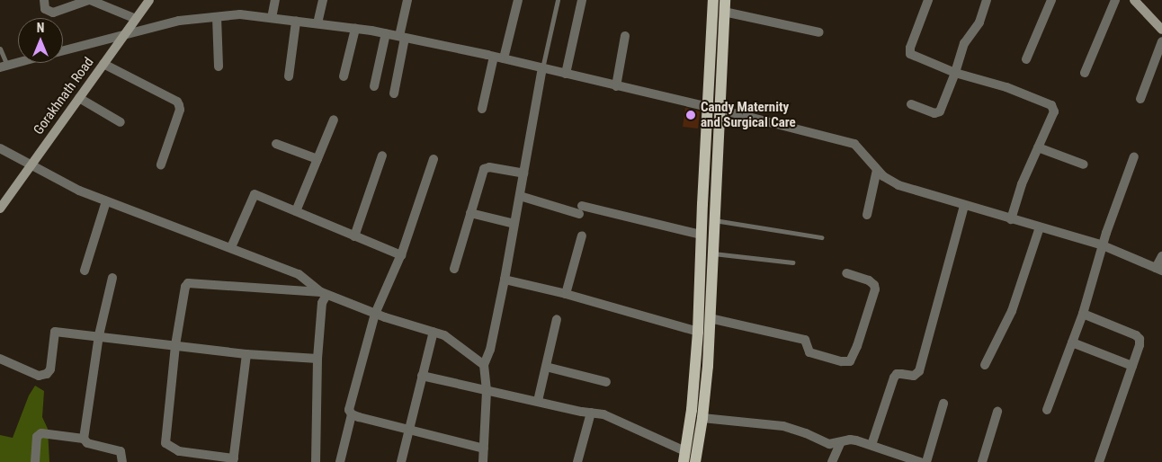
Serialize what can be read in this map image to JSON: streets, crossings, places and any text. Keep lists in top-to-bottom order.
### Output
{
  "streets": {
    "main road": ["Gorakhnath Road"]
  },
  "places": ["Candy Maternity and Surgical Care"],
  "north": "top"
}
